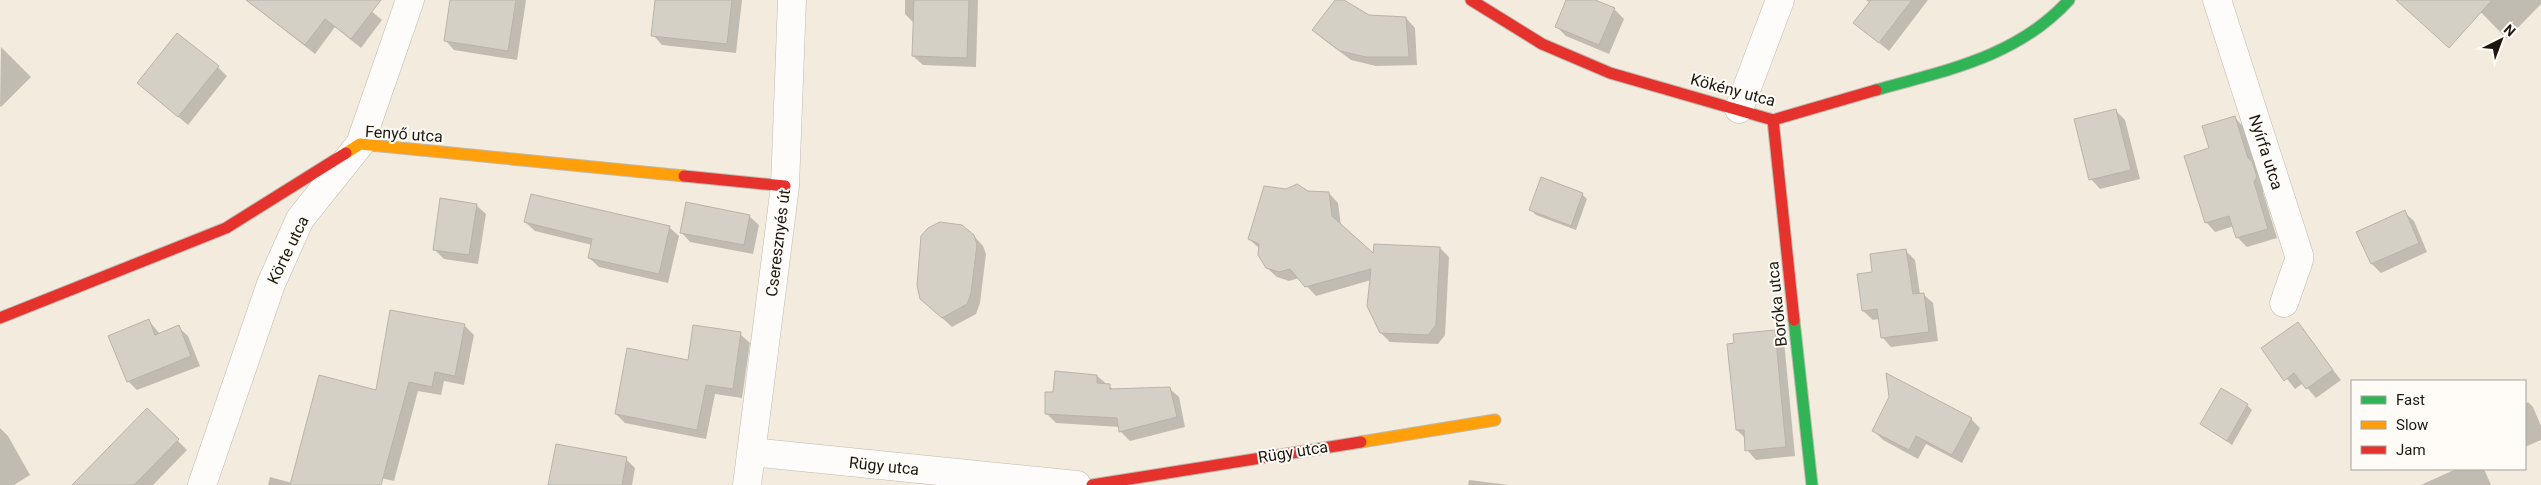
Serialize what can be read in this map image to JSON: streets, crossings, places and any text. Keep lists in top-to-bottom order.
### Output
{
  "streets": {
    "street": [
      "Kökény utca",
      "Fenyő utca",
      "Nyírfa utca",
      "Cseresznyés út",
      "Körte utca",
      "Boróka utca",
      "Rügy utca"
    ]
  },
  "crossings": [
    ["Kökény utca", "Boróka utca"],
    ["Fenyő utca", "Cseresznyés út"],
    ["Fenyő utca", "Körte utca"],
    ["Cseresznyés út", "Rügy utca"]
  ],
  "legend": ["Fast", "Slow", "Jam"],
  "north": "top right"
}
